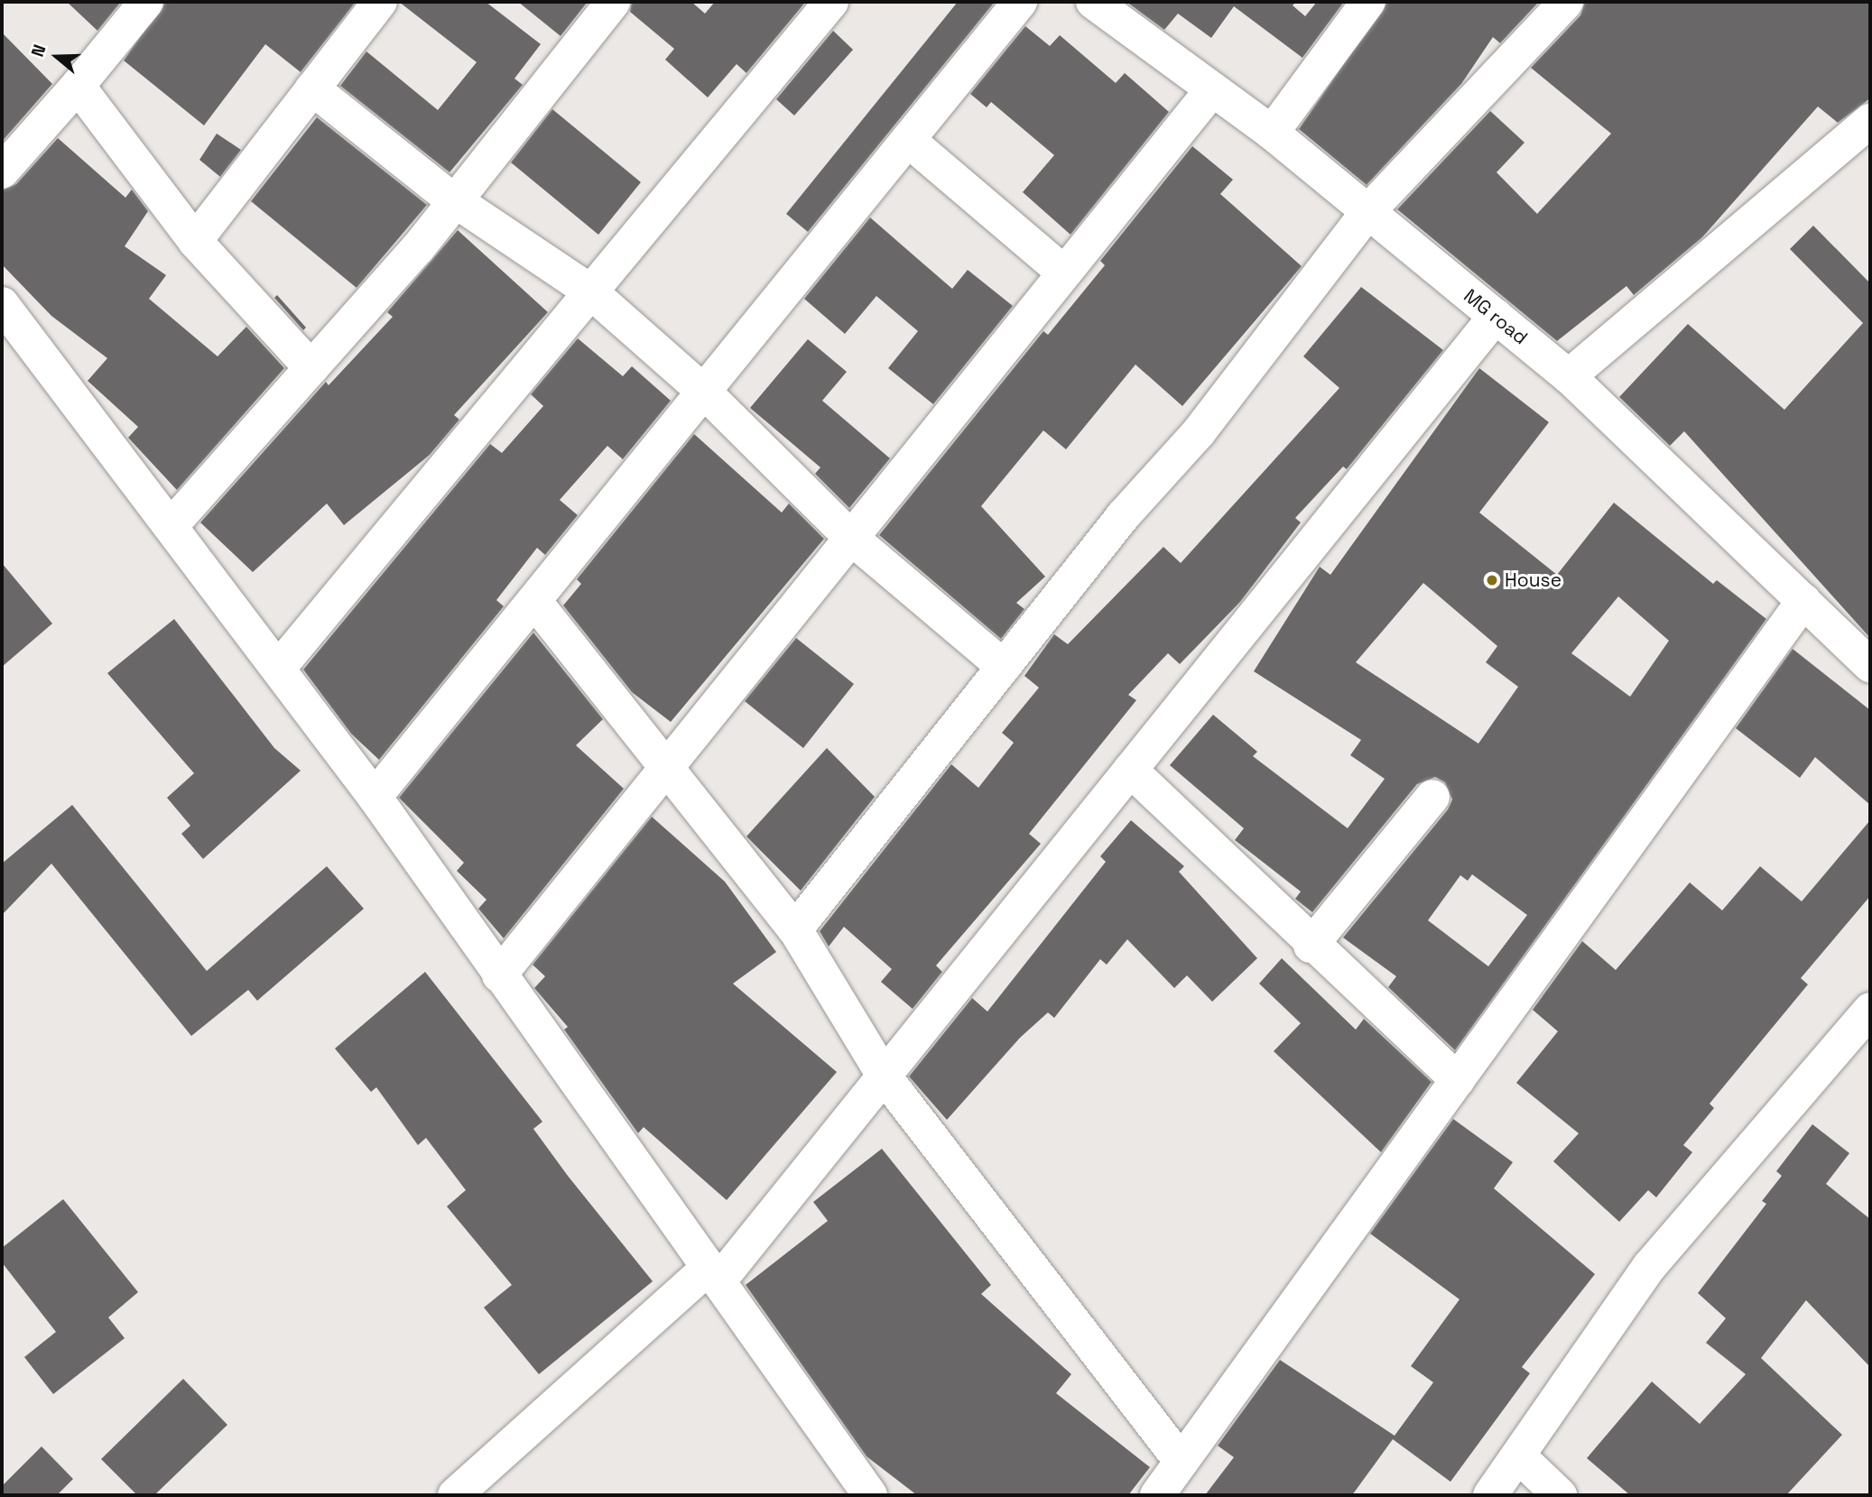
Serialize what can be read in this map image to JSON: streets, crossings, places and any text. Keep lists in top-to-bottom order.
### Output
{
  "streets": {
    "street": ["MG road"]
  },
  "places": ["House"],
  "north": "left"
}
